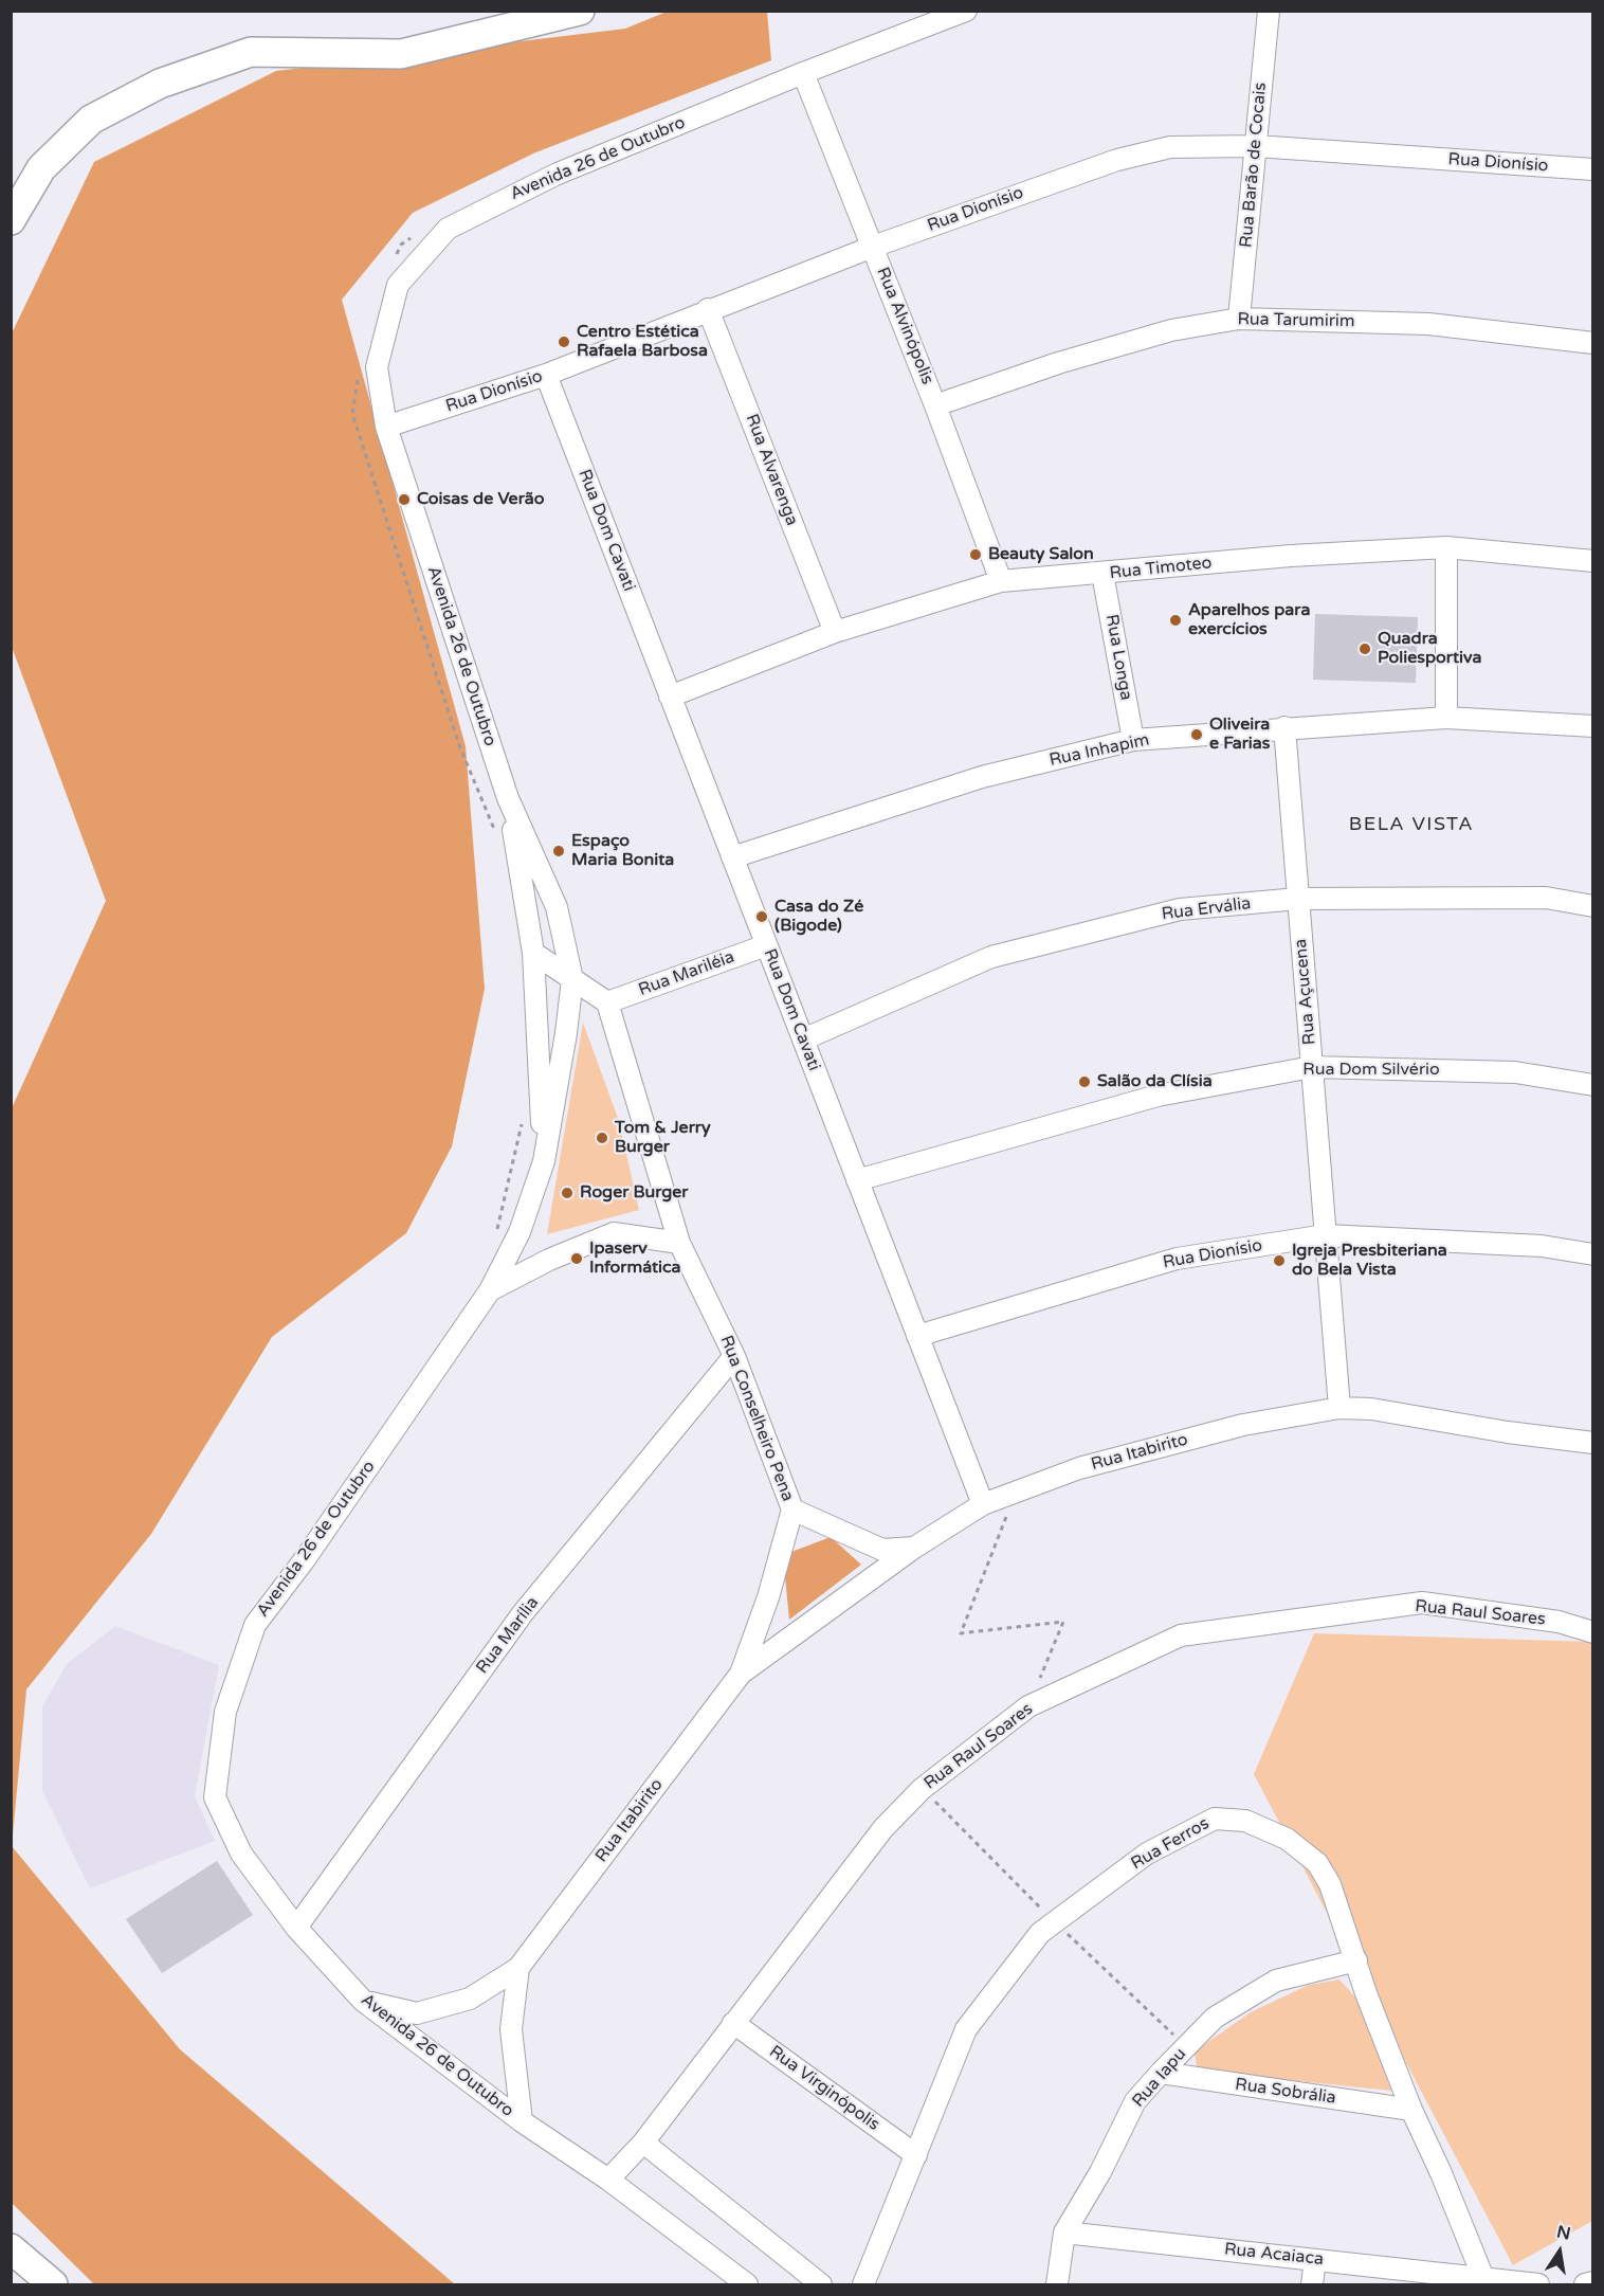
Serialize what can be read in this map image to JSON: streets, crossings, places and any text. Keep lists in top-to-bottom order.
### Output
{
  "streets": {
    "street": [
      "Avenida 26 de Outubro",
      "Rua Dionísio",
      "Rua Barão de Cocais",
      "Rua Tarumirim",
      "Rua Alvinópolis",
      "Rua Alvarenga",
      "Rua Dom Cavati",
      "Rua Timoteo",
      "Rua Longa",
      "Rua Inhapim",
      "Rua Ervália",
      "Rua Mariléia",
      "Rua Açucena",
      "Rua Dom Silvério",
      "Rua Conselheiro Pena",
      "Rua Itabirito",
      "Rua Raul Soares",
      "Rua Marília",
      "Rua Ferros",
      "Rua Iapu",
      "Rua Virginópolis",
      "Rua Sobrália",
      "Rua Acaiaca"
    ]
  },
  "crossings": [
    ["Avenida 26 de Outubro", "Rua Dionísio"],
    ["Avenida 26 de Outubro", "Rua Alvinópolis"],
    ["Avenida 26 de Outubro", "Rua Itabirito"],
    ["Avenida 26 de Outubro", "Rua Raul Soares"],
    ["Avenida 26 de Outubro", "Rua Marília"],
    ["Rua Dionísio", "Rua Barão de Cocais"],
    ["Rua Dionísio", "Rua Alvinópolis"],
    ["Rua Dionísio", "Rua Alvarenga"],
    ["Rua Dionísio", "Rua Dom Cavati"],
    ["Rua Dionísio", "Rua Açucena"],
    ["Rua Barão de Cocais", "Rua Tarumirim"],
    ["Rua Tarumirim", "Rua Alvinópolis"],
    ["Rua Alvinópolis", "Rua Timoteo"],
    ["Rua Alvarenga", "Rua Timoteo"],
    ["Rua Dom Cavati", "Rua Timoteo"],
    ["Rua Dom Cavati", "Rua Inhapim"],
    ["Rua Dom Cavati", "Rua Ervália"],
    ["Rua Dom Cavati", "Rua Mariléia"],
    ["Rua Dom Cavati", "Rua Dom Silvério"],
    ["Rua Dom Cavati", "Rua Itabirito"],
    ["Rua Timoteo", "Rua Longa"],
    ["Rua Longa", "Rua Inhapim"],
    ["Rua Inhapim", "Rua Açucena"],
    ["Rua Ervália", "Rua Açucena"],
    ["Rua Mariléia", "Rua Conselheiro Pena"],
    ["Rua Açucena", "Rua Dom Silvério"],
    ["Rua Açucena", "Rua Itabirito"],
    ["Rua Conselheiro Pena", "Rua Itabirito"],
    ["Rua Conselheiro Pena", "Rua Marília"],
    ["Rua Raul Soares", "Rua Virginópolis"],
    ["Rua Ferros", "Rua Iapu"],
    ["Rua Ferros", "Rua Virginópolis"],
    ["Rua Ferros", "Rua Sobrália"],
    ["Rua Ferros", "Rua Acaiaca"],
    ["Rua Iapu", "Rua Sobrália"],
    ["Rua Iapu", "Rua Acaiaca"]
  ],
  "districts": ["BELA VISTA"],
  "places": [
    "Centro Estética Rafaela Barbosa",
    "Coisas de Verão",
    "Beauty Salon",
    "Aparelhos para exercícios",
    "Quadra Poliesportiva",
    "Oliveira e Farias",
    "Espaço Maria Bonita",
    "Casa do Zé (Bigode)",
    "Salão da Clísia",
    "Tom & Jerry Burger",
    "Roger Burger",
    "Ipaserv Informática",
    "Igreja Presbiteriana do Bela Vista"
  ],
  "north": "top"
}
